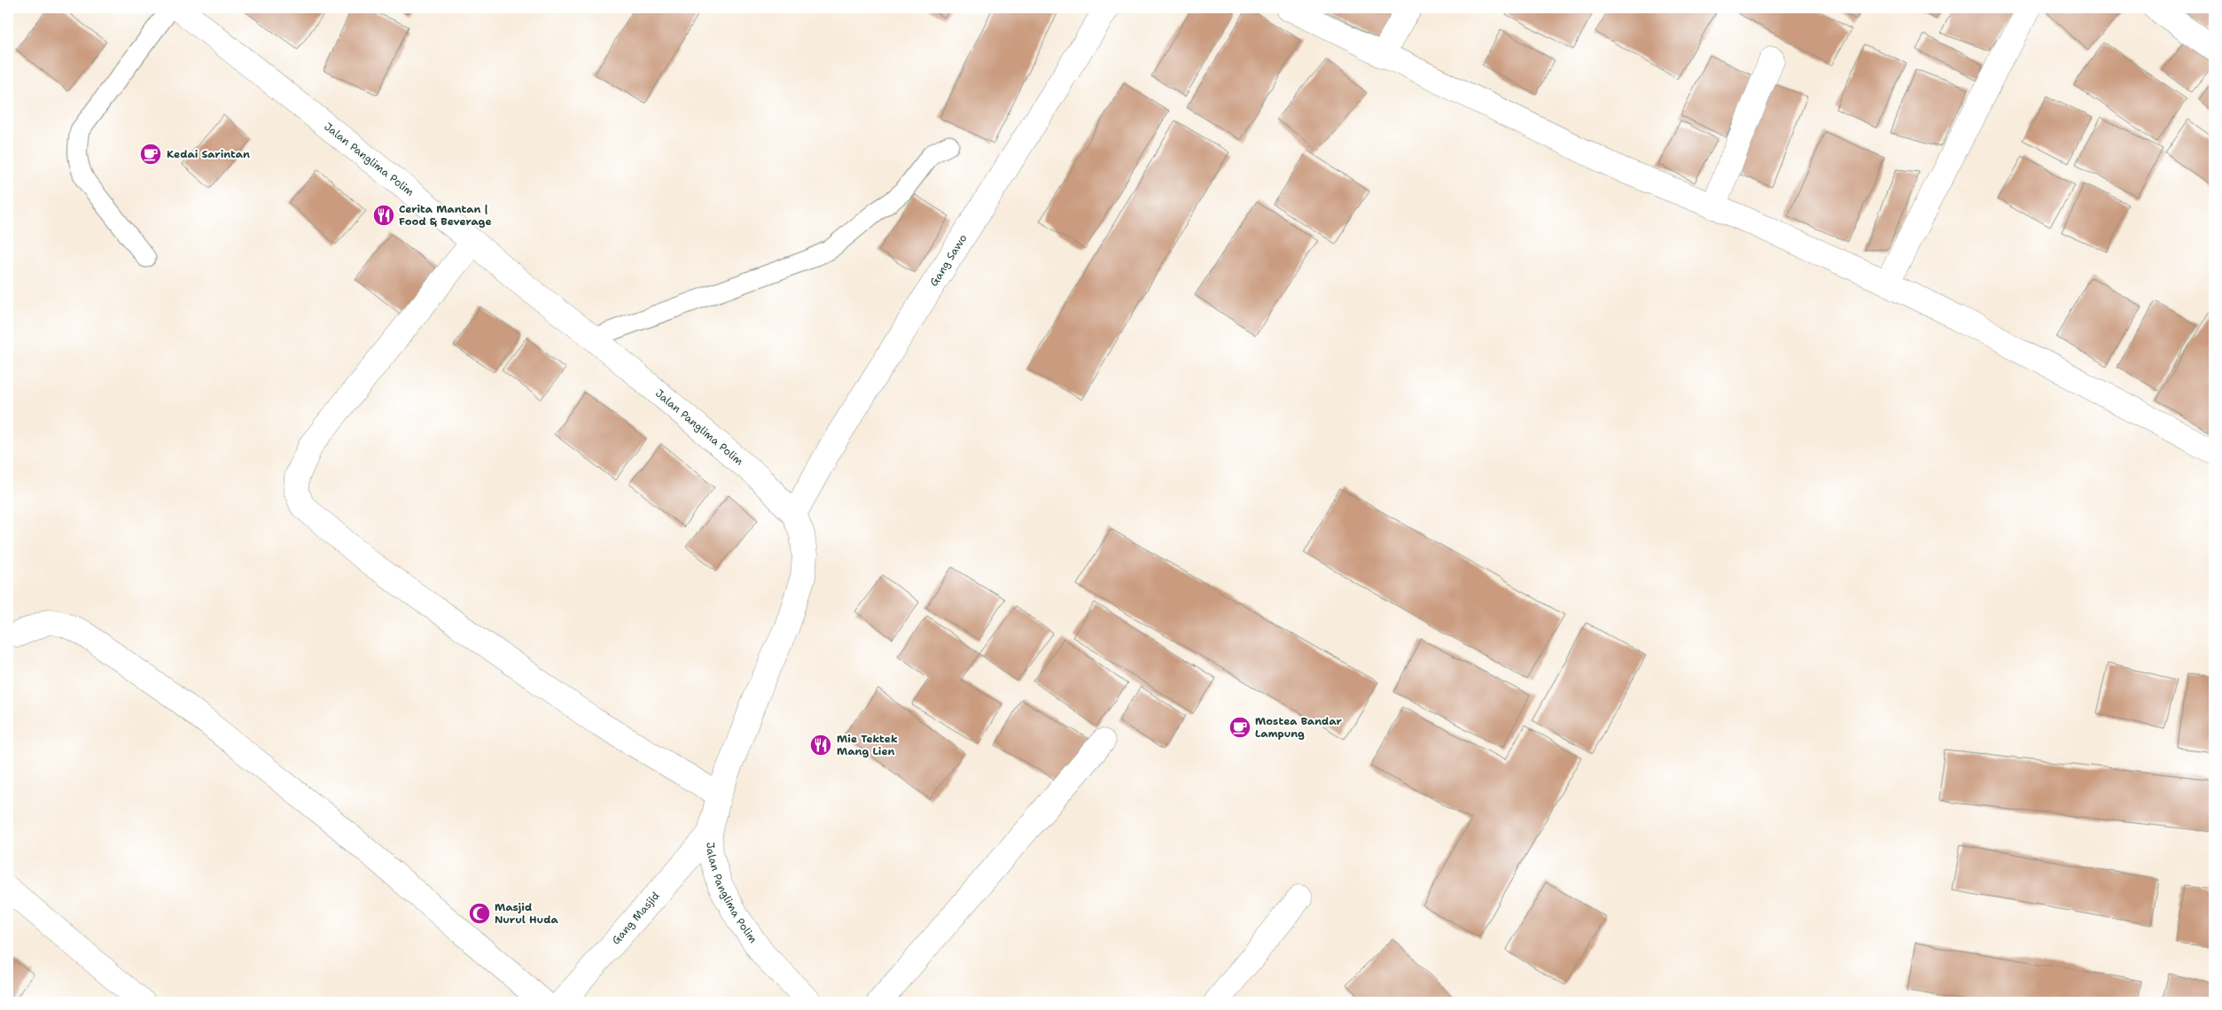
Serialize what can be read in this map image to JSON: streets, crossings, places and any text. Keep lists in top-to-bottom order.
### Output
{
  "streets": {
    "street": ["Jalan Panglima Polim", "Gang Sawo", "Gang Masjid"]
  },
  "crossings": [
    ["Jalan Panglima Polim", "Gang Sawo"],
    ["Jalan Panglima Polim", "Gang Masjid"]
  ],
  "places": {
    "cafe": ["Kedai Sarintan", "Mostea Bandar Lampung"],
    "restaurant": ["Cerita Mantan | Food & Beverage", "Mie Tektek Mang Lien"],
    "mosque": ["Masjid Nurul Huda"]
  }
}
